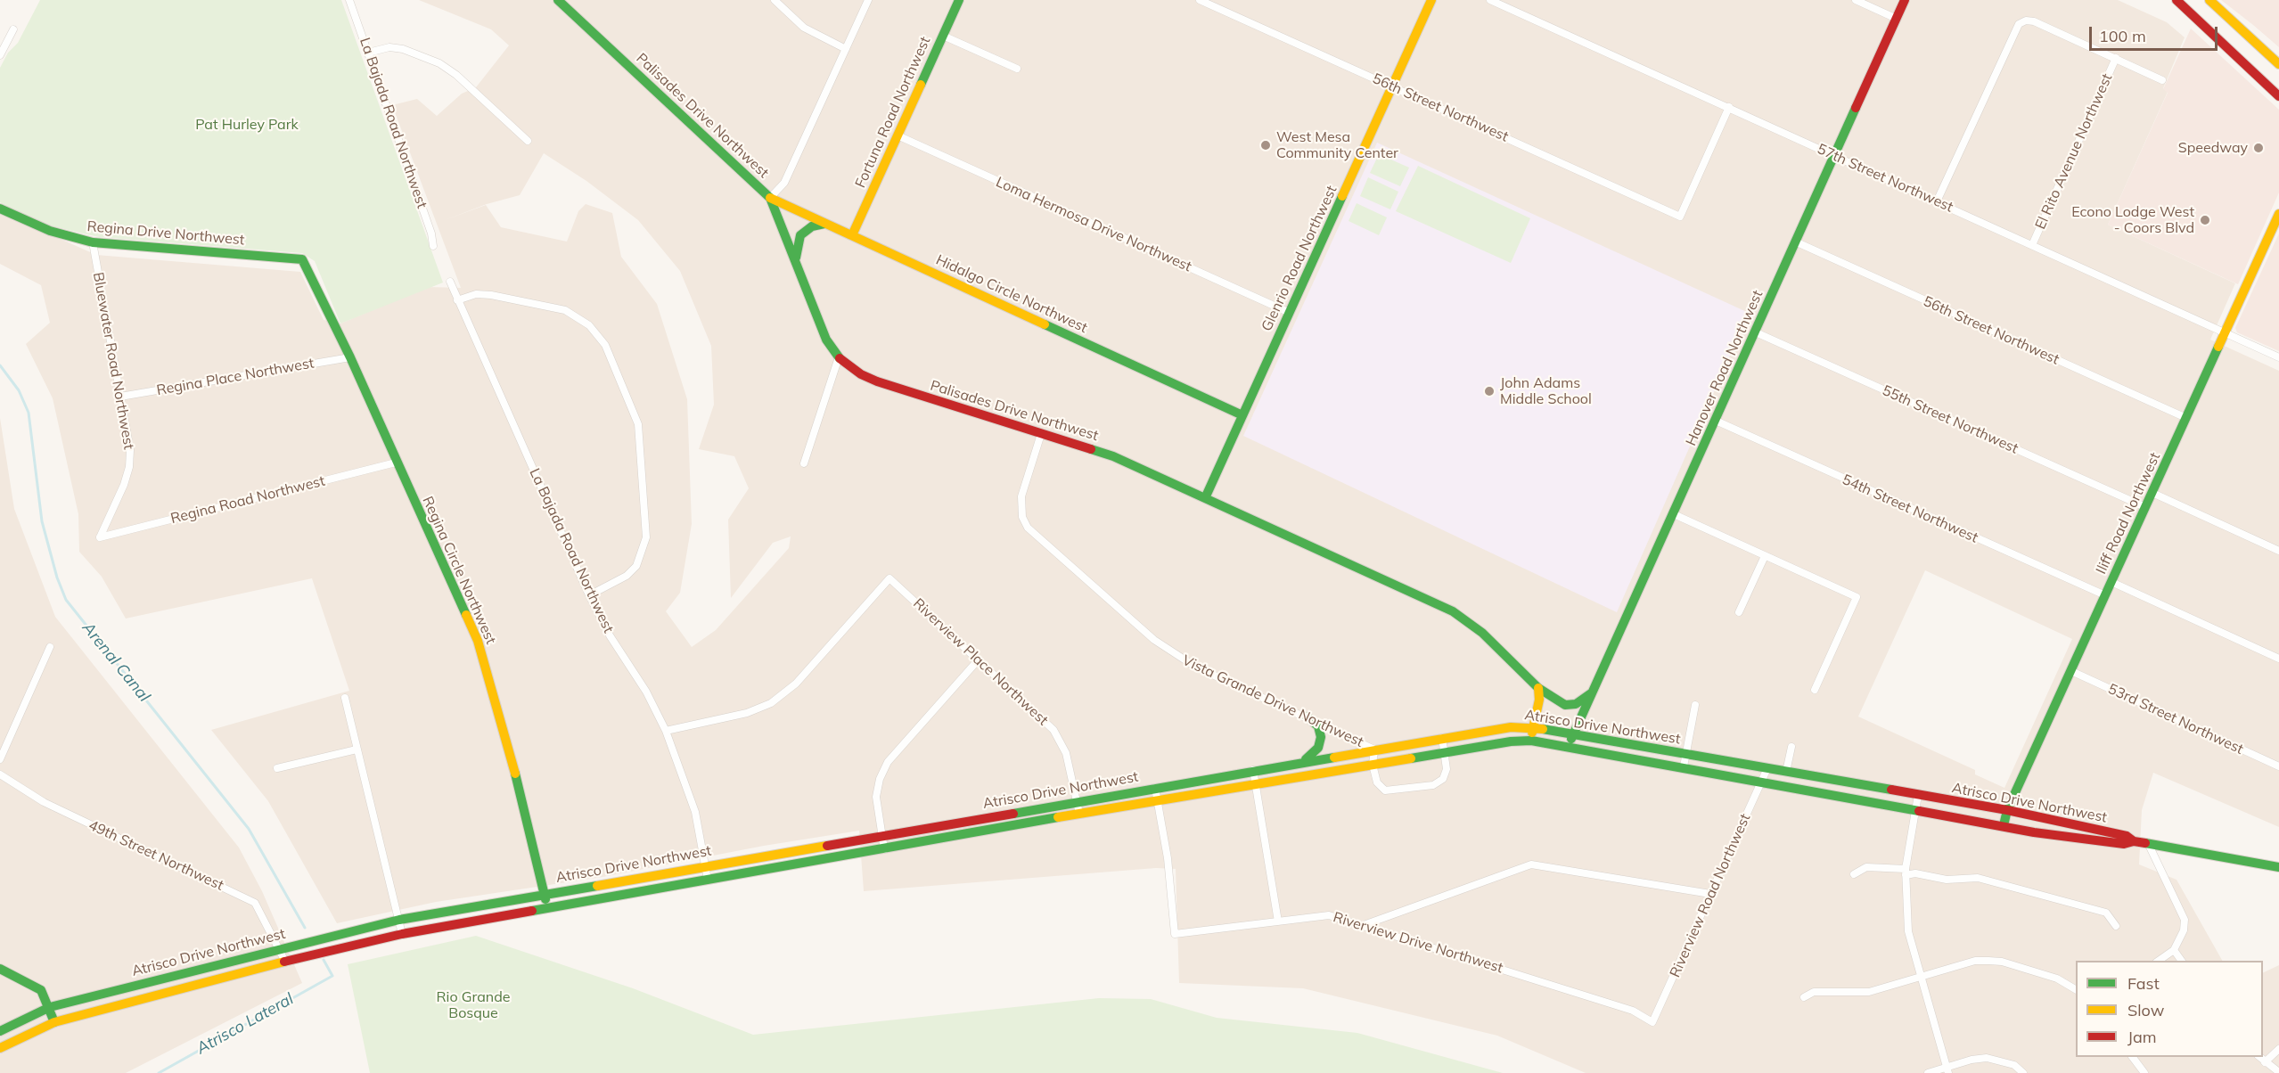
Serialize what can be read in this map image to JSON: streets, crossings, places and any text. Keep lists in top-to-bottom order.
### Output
{
  "streets": {
    "main road": [
      "Fortuna Road Northwest",
      "Palisades Drive Northwest",
      "Regina Drive Northwest",
      "Glenrio Road Northwest",
      "Hidalgo Circle Northwest",
      "Hanover Road Northwest",
      "Iliff Road Northwest",
      "Regina Circle Northwest",
      "Atrisco Drive Northwest"
    ],
    "street": [
      "56th Street Northwest",
      "La Bajada Road Northwest",
      "El Rito Avenue Northwest",
      "57th Street Northwest",
      "Loma Hermosa Drive Northwest",
      "Bluewater Road Northwest",
      "Regina Place Northwest",
      "55th Street Northwest",
      "Regina Road Northwest",
      "54th Street Northwest",
      "Riverview Place Northwest",
      "Vista Grande Drive Northwest",
      "53rd Street Northwest",
      "49th Street Northwest",
      "Riverview Road Northwest",
      "Riverview Drive Northwest"
    ]
  },
  "crossings": [
    ["56th Street Northwest", "57th Street Northwest"],
    ["56th Street Northwest", "Glenrio Road Northwest"],
    ["56th Street Northwest", "Hanover Road Northwest"],
    ["56th Street Northwest", "Iliff Road Northwest"],
    ["Fortuna Road Northwest", "Loma Hermosa Drive Northwest"],
    ["Fortuna Road Northwest", "Hidalgo Circle Northwest"],
    ["Palisades Drive Northwest", "Glenrio Road Northwest"],
    ["Palisades Drive Northwest", "Hidalgo Circle Northwest"],
    ["Palisades Drive Northwest", "Hanover Road Northwest"],
    ["Palisades Drive Northwest", "Vista Grande Drive Northwest"],
    ["La Bajada Road Northwest", "Riverview Place Northwest"],
    ["La Bajada Road Northwest", "Atrisco Drive Northwest"],
    ["El Rito Avenue Northwest", "57th Street Northwest"],
    ["57th Street Northwest", "Hanover Road Northwest"],
    ["57th Street Northwest", "Iliff Road Northwest"],
    ["Loma Hermosa Drive Northwest", "Glenrio Road Northwest"],
    ["Regina Drive Northwest", "Bluewater Road Northwest"],
    ["Regina Drive Northwest", "Regina Circle Northwest"],
    ["Glenrio Road Northwest", "Hidalgo Circle Northwest"],
    ["Bluewater Road Northwest", "Regina Place Northwest"],
    ["Bluewater Road Northwest", "Regina Road Northwest"],
    ["Hanover Road Northwest", "55th Street Northwest"],
    ["Hanover Road Northwest", "54th Street Northwest"],
    ["Hanover Road Northwest", "Atrisco Drive Northwest"],
    ["Regina Place Northwest", "Regina Circle Northwest"],
    ["55th Street Northwest", "Iliff Road Northwest"],
    ["Regina Road Northwest", "Regina Circle Northwest"],
    ["54th Street Northwest", "Iliff Road Northwest"],
    ["Iliff Road Northwest", "53rd Street Northwest"],
    ["Iliff Road Northwest", "Atrisco Drive Northwest"],
    ["Regina Circle Northwest", "Atrisco Drive Northwest"],
    ["Riverview Place Northwest", "Atrisco Drive Northwest"],
    ["Vista Grande Drive Northwest", "Atrisco Drive Northwest"],
    ["Atrisco Drive Northwest", "49th Street Northwest"],
    ["Atrisco Drive Northwest", "Riverview Road Northwest"],
    ["Atrisco Drive Northwest", "Riverview Drive Northwest"],
    ["Riverview Road Northwest", "Riverview Drive Northwest"]
  ],
  "water": ["Arenal Canal", "Atrisco Lateral"],
  "parks": ["Pat Hurley Park", "Rio Grande Bosque"],
  "places": [
    "West Mesa Community Center",
    "Speedway",
    "Econo Lodge West - Coors Blvd",
    "John Adams Middle School"
  ],
  "legend": ["Fast", "Slow", "Jam"],
  "scale_bar": "100 m"
}
